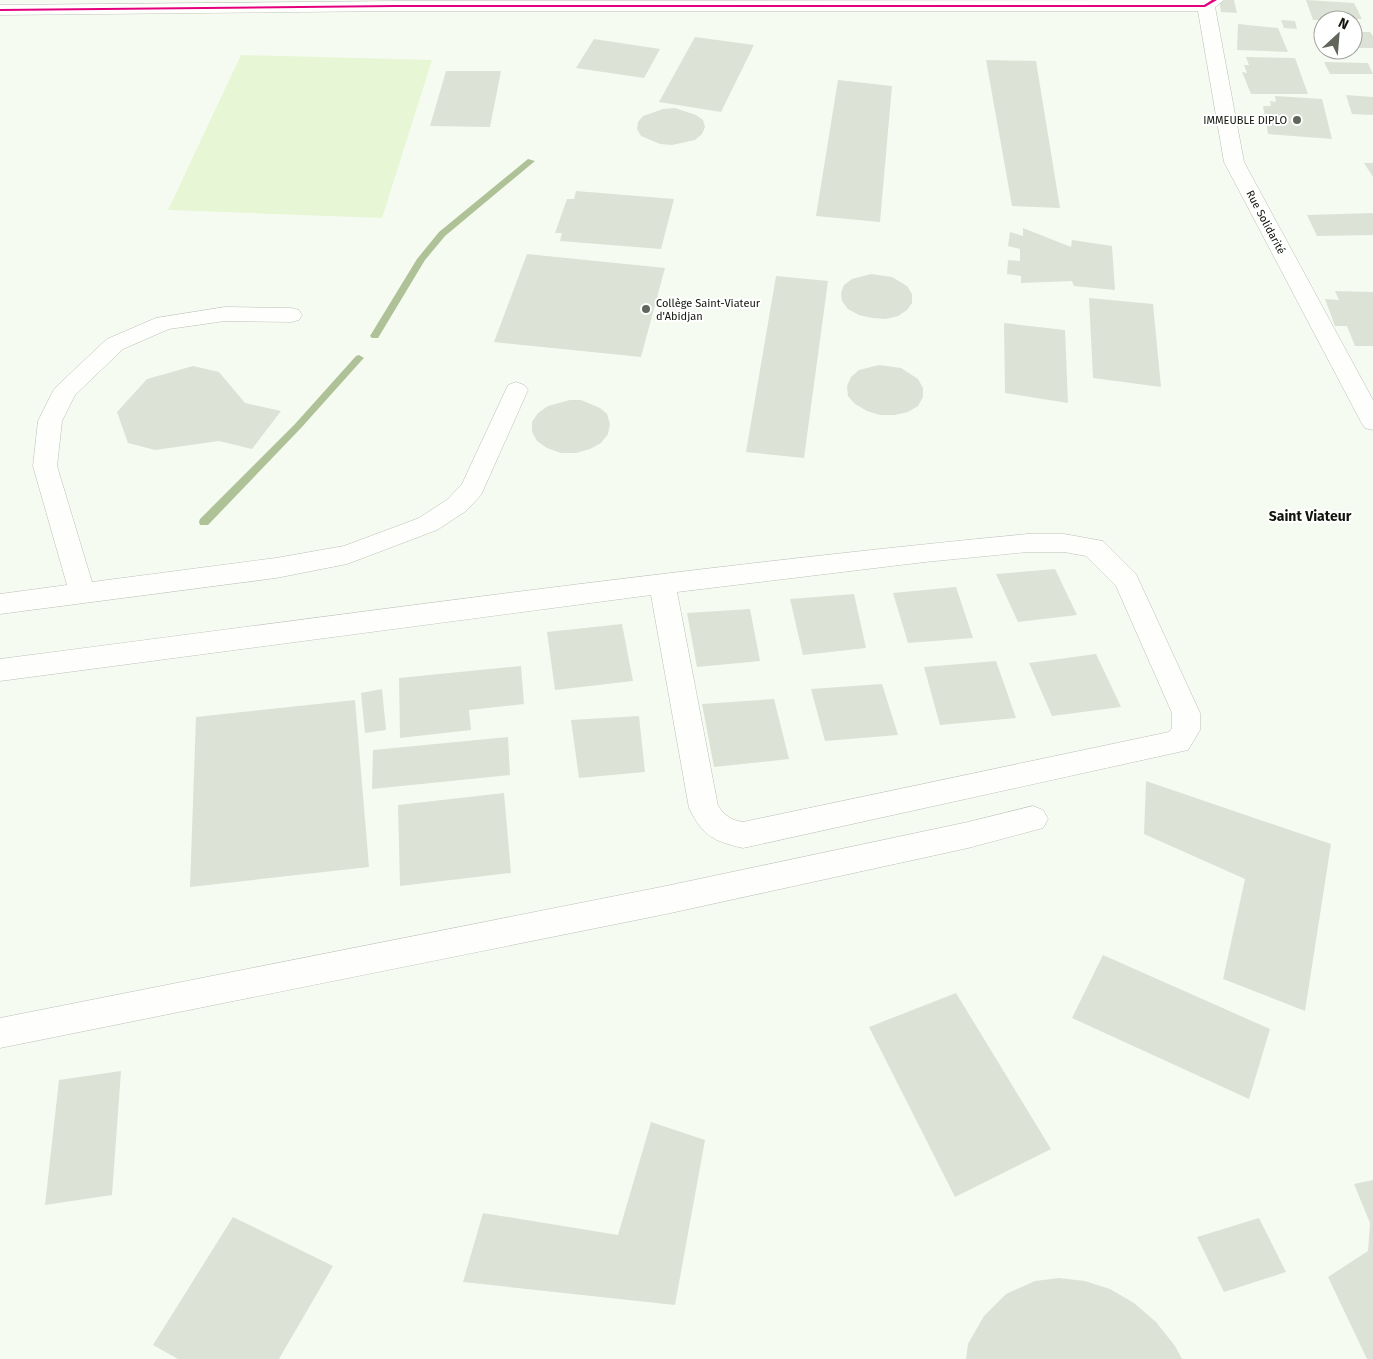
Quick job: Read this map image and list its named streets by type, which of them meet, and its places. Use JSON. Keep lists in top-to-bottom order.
{
  "streets": {
    "street": ["Rue Solidarité"]
  },
  "districts": ["Saint Viateur"],
  "places": ["IMMEUBLE DIPLO", "Collège Saint-Viateur d'Abidjan"],
  "north": "top right"
}
